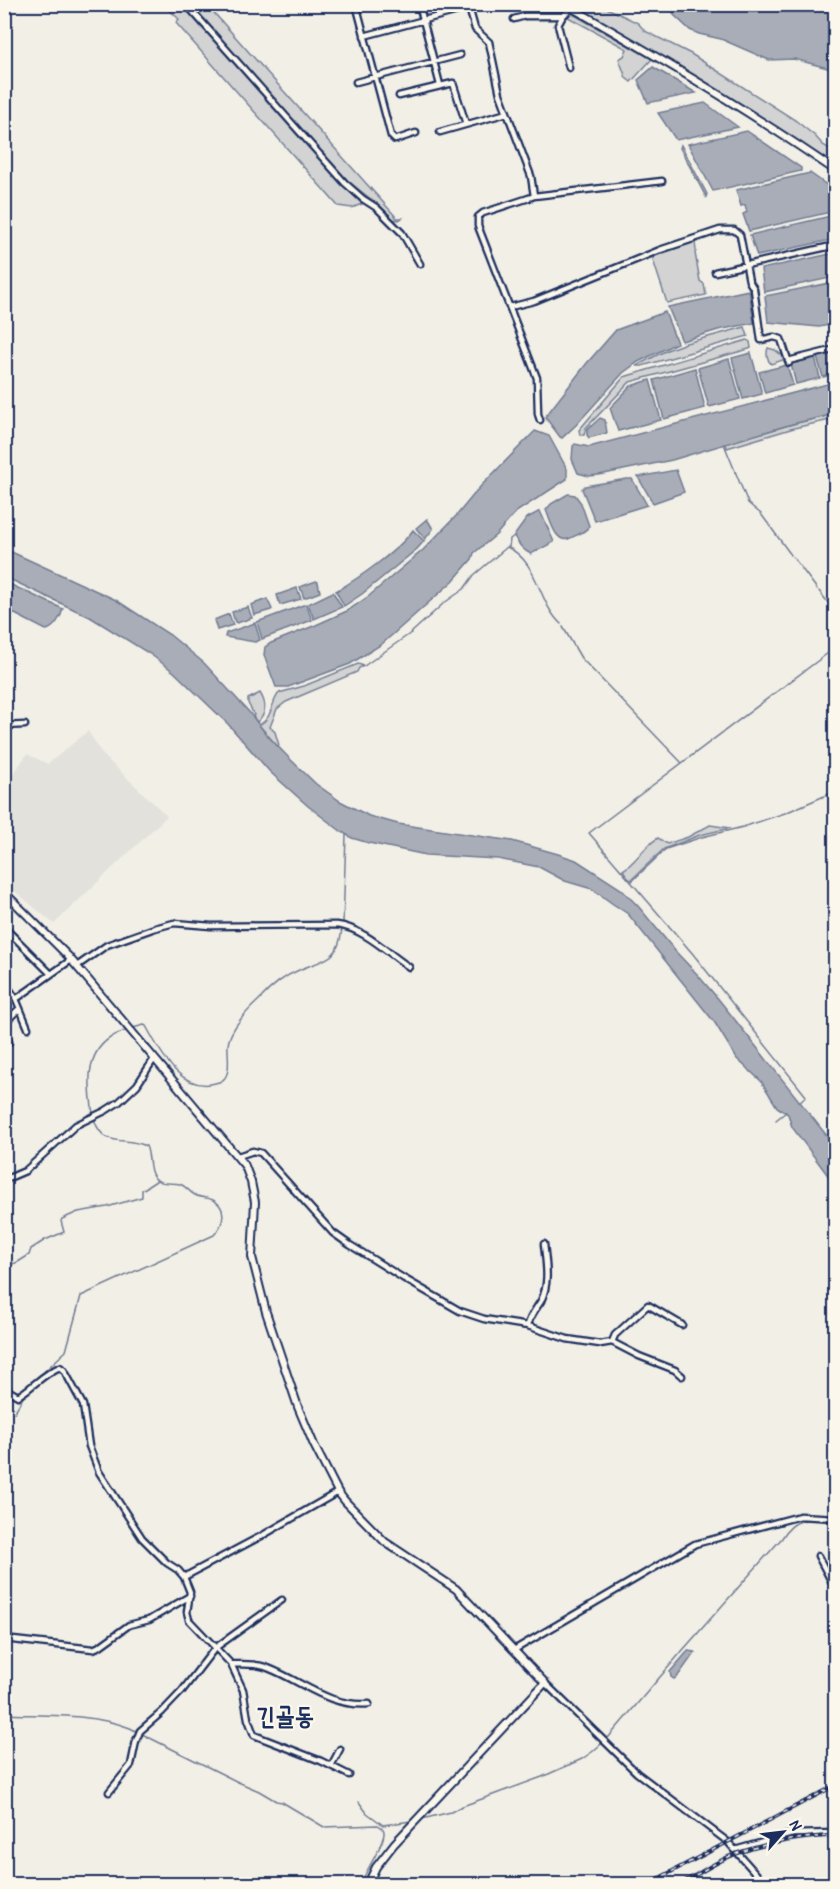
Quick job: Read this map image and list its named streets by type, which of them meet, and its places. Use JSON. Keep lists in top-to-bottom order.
{
  "districts": ["긴골동"],
  "north": "top right"
}
